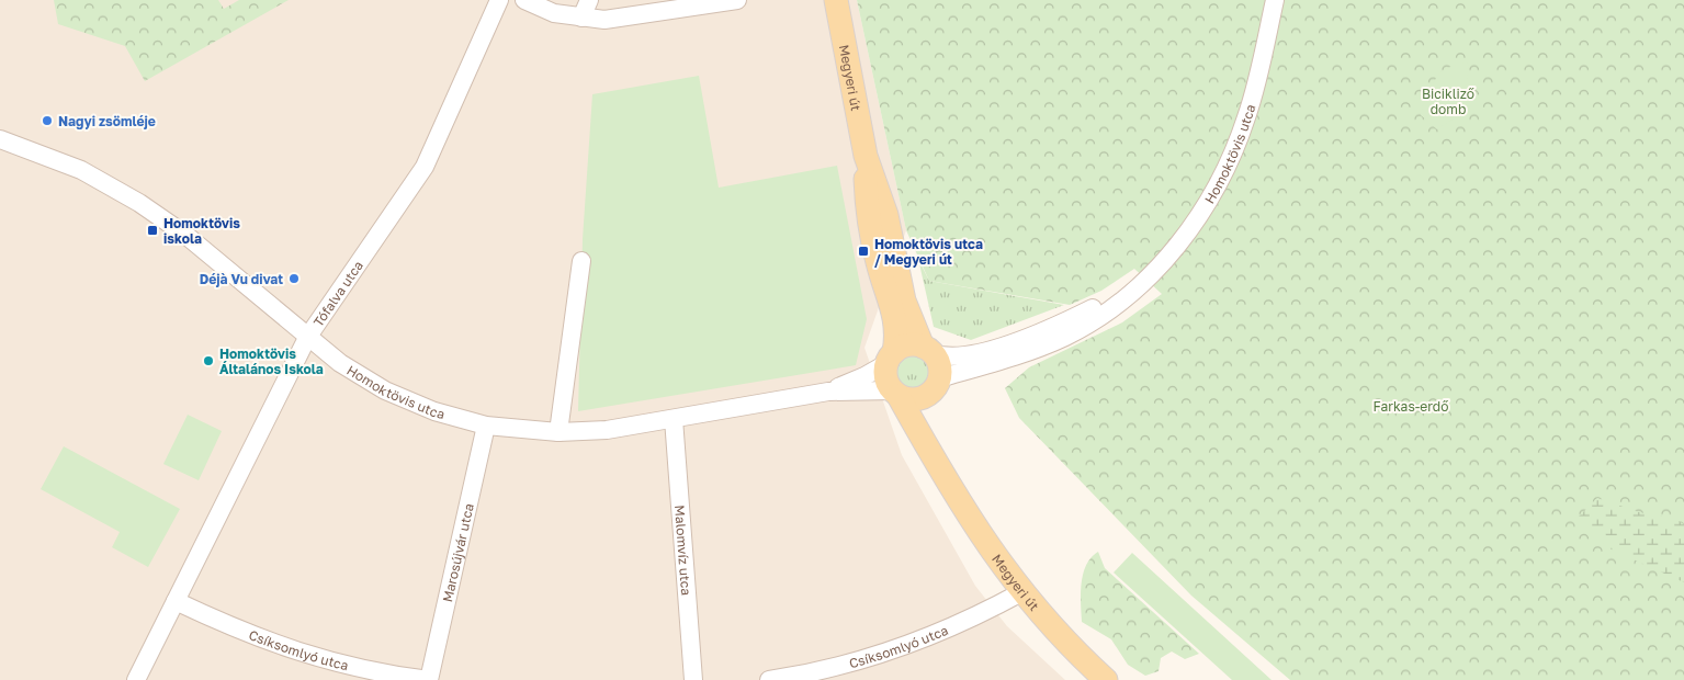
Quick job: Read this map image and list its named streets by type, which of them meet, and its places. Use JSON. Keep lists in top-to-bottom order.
{
  "streets": {
    "main road": ["Megyeri út"],
    "street": [
      "Homoktövis utca",
      "Tófalva utca",
      "Malomvíz utca",
      "Marosújvár utca",
      "Csíksomlyó utca"
    ]
  },
  "crossings": [
    ["Megyeri út", "Homoktövis utca"],
    ["Megyeri út", "Csíksomlyó utca"],
    ["Homoktövis utca", "Tófalva utca"],
    ["Homoktövis utca", "Malomvíz utca"],
    ["Homoktövis utca", "Marosújvár utca"],
    ["Tófalva utca", "Csíksomlyó utca"],
    ["Marosújvár utca", "Csíksomlyó utca"]
  ],
  "parks": ["Bicikliző domb", "Farkas-erdő"],
  "places": {
    "other": ["Nagyi zsömléje", "Déjà Vu divat", "Homoktövis Általános Iskola"],
    "transit": ["Homoktövis iskola", "Homoktövis utca / Megyeri út"]
  }
}
